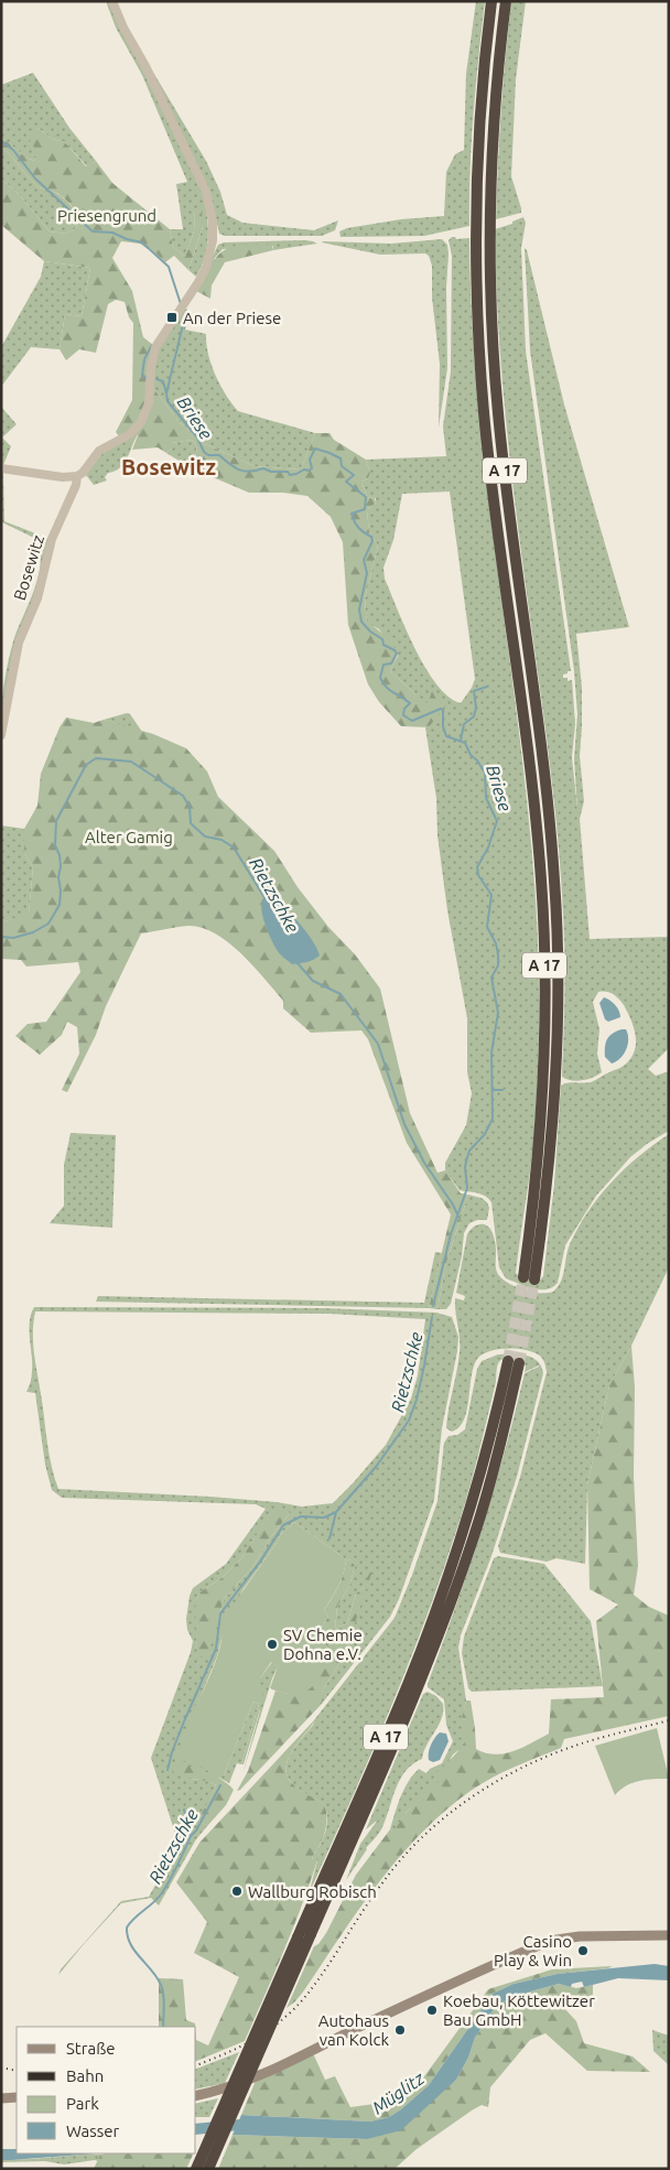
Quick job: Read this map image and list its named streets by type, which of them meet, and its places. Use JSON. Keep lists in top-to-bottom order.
{
  "streets": {
    "highway": ["A 17"],
    "street": ["Bosewitz"]
  },
  "districts": ["Bosewitz"],
  "water": ["Briese", "Rietzschke", "Müglitz"],
  "parks": ["Priesengrund", "Alter Gamig"],
  "places": {
    "transit": ["An der Priese"],
    "other": [
      "SV Chemie Dohna e.V.",
      "Wallburg Robisch",
      "Casino Play & Win",
      "Koebau, Köttewitzer Bau GmbH",
      "Autohaus van Kolck"
    ]
  },
  "legend": [
    "Straße",
    "Bahn",
    "Park",
    "Wasser"
  ]
}
